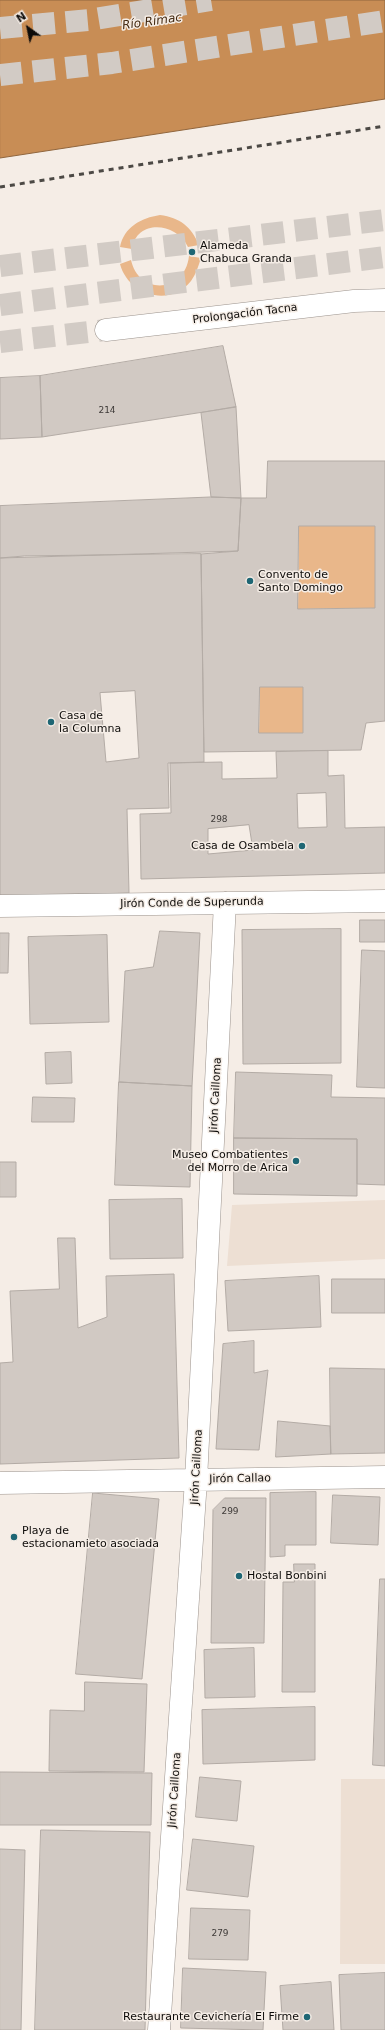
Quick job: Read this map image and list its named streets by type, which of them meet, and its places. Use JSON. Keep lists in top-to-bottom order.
{
  "streets": {
    "street": [
      "Prolongación Tacna",
      "Jirón Conde de Superunda",
      "Jirón Cailloma",
      "Jirón Callao"
    ]
  },
  "crossings": [
    ["Jirón Conde de Superunda", "Jirón Cailloma"],
    ["Jirón Cailloma", "Jirón Callao"]
  ],
  "water": ["Río Rímac"],
  "places": [
    "Alameda Chabuca Granda",
    "Convento de Santo Domingo",
    "Casa de la Columna",
    "Casa de Osambela",
    "Museo Combatientes del Morro de Arica",
    "Playa de estacionamieto asociada",
    "Hostal Bonbini",
    "Restaurante Cevichería El Firme"
  ],
  "house_numbers": [
    "214",
    "298",
    "299",
    "279"
  ],
  "north": "top left"
}
